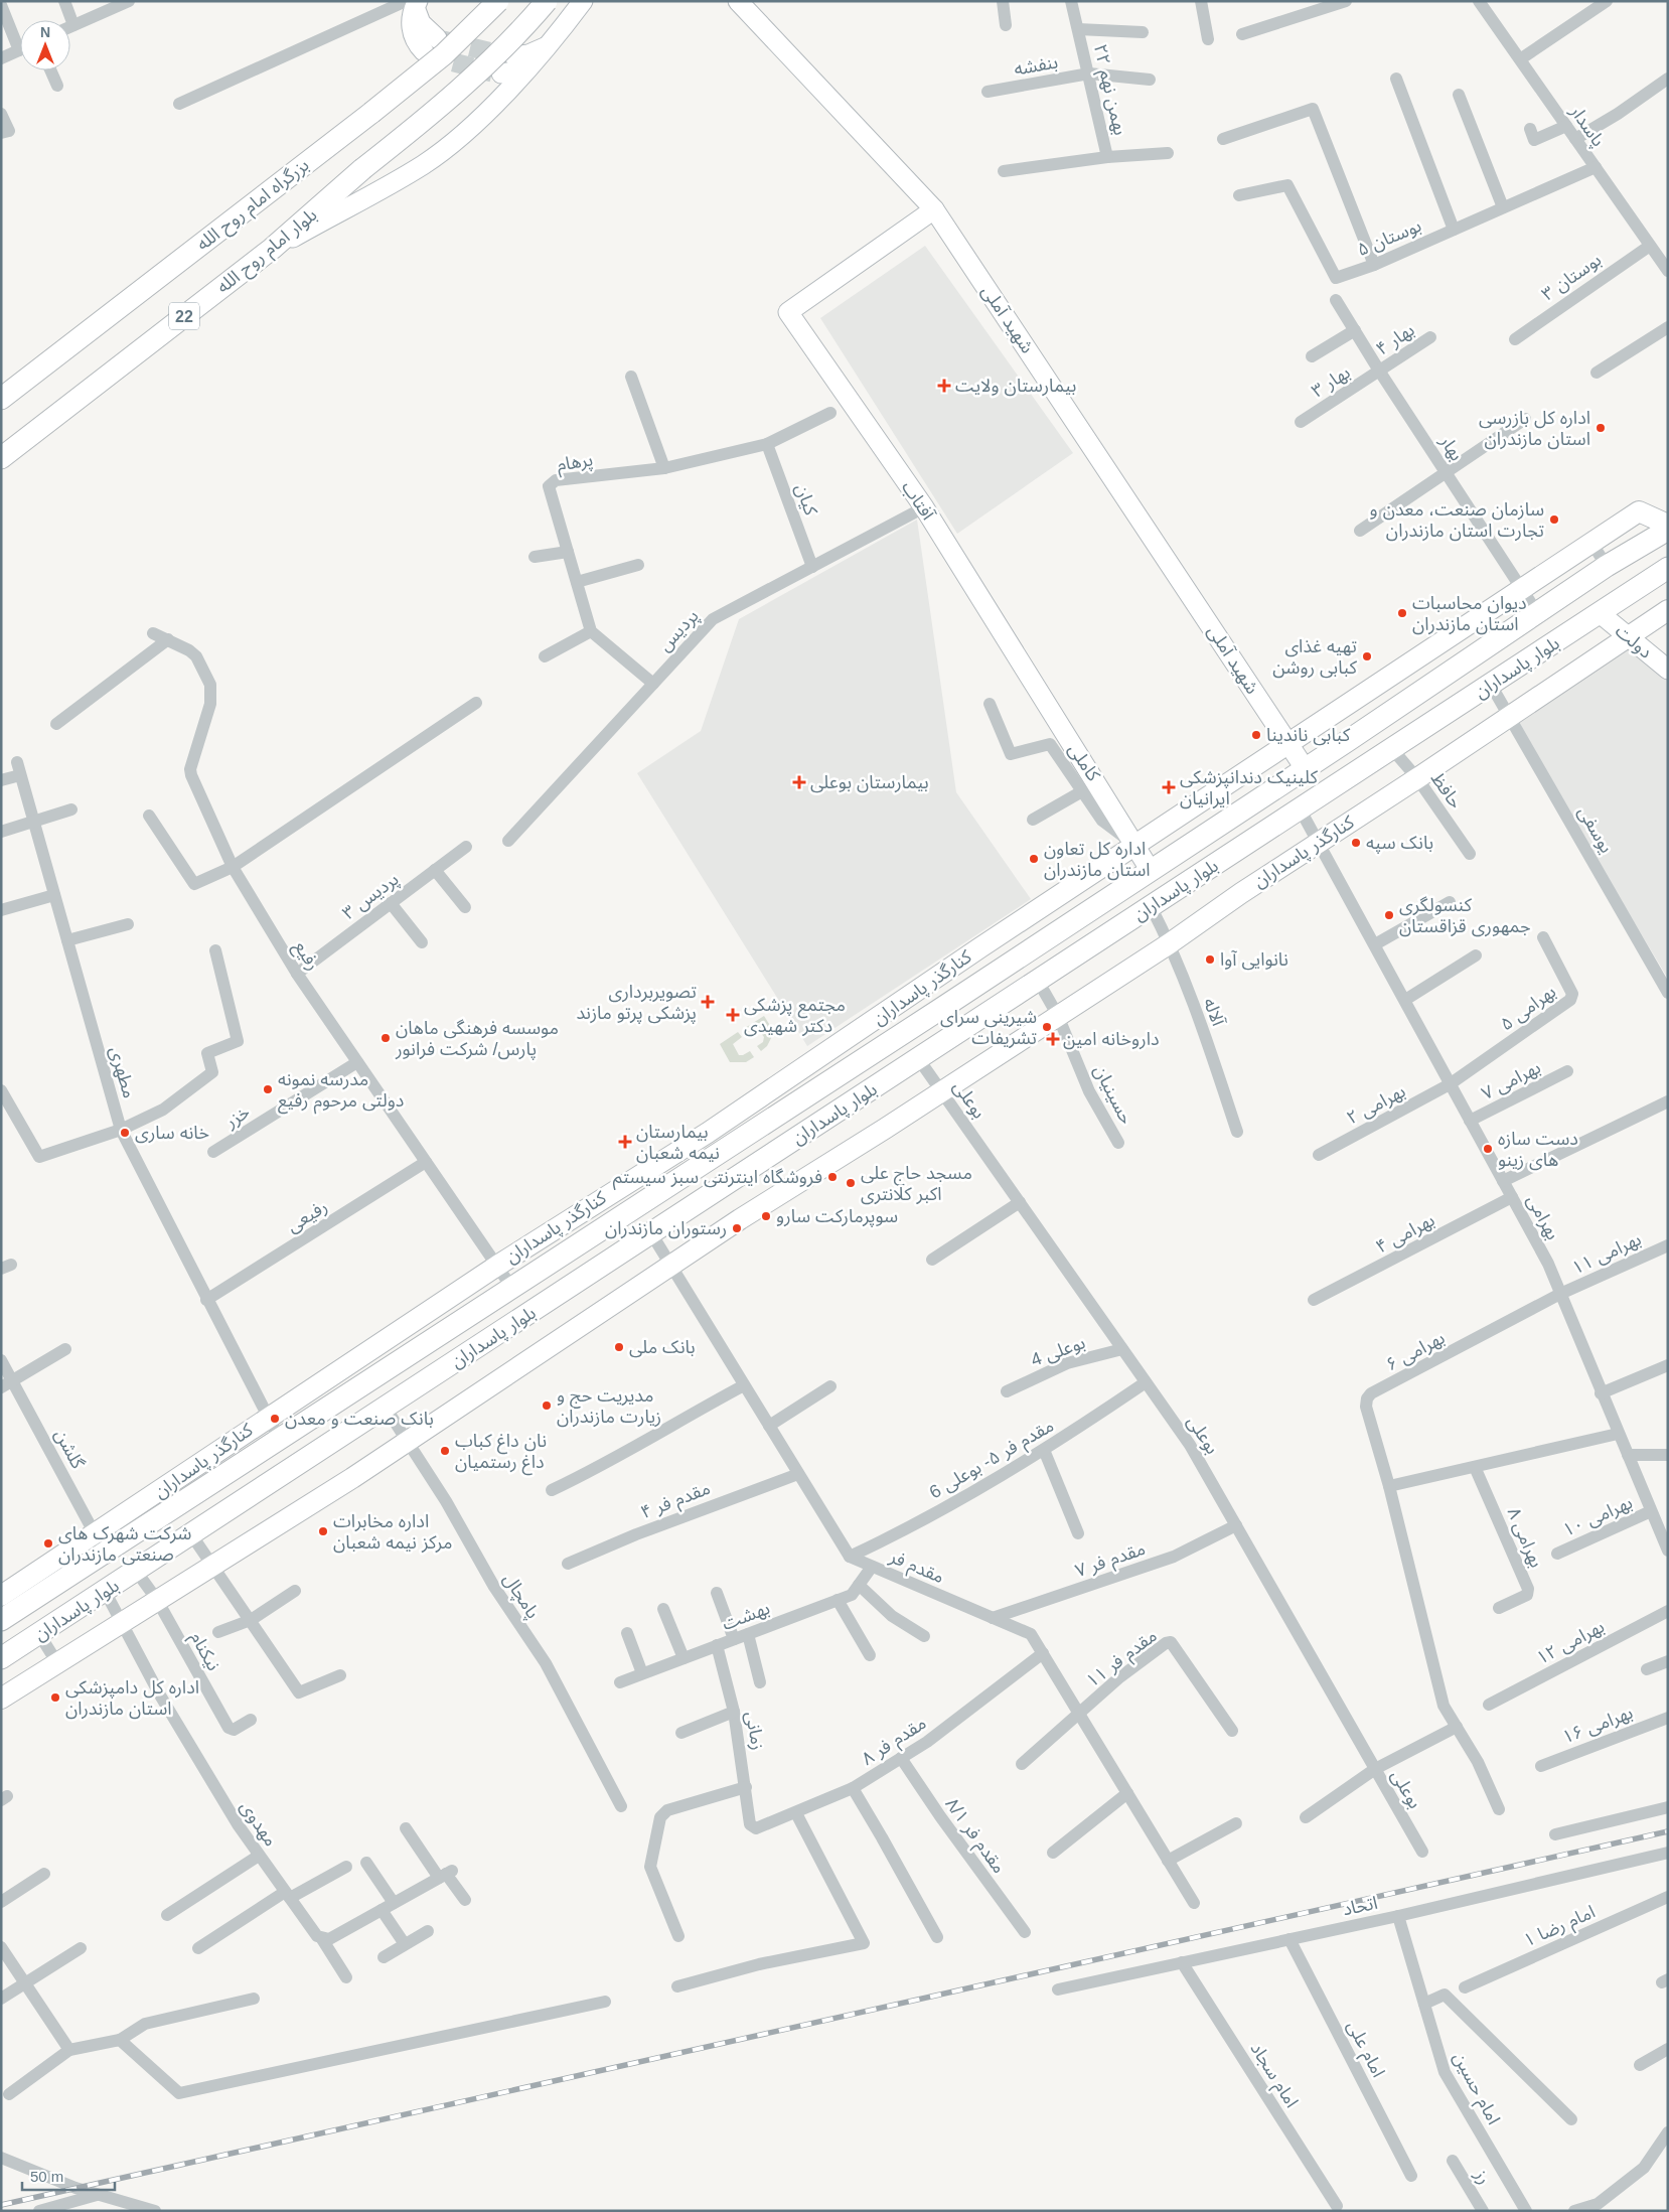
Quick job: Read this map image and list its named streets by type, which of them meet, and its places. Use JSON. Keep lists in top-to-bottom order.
{
  "streets": {
    "highway": [
      "بزرگراه امام روح الله",
      "بلوار امام روح الله",
      "22",
      "بلوار پاسداران"
    ],
    "main road": [
      "شهید آملی",
      "آفتاب",
      "دولت",
      "کنارگذر پاسداران"
    ],
    "street": [
      "بنفشه",
      "۲۲ بهمن نهم",
      "پاسدار",
      "بوستان ۵",
      "بوستان ۳",
      "بهار ۴",
      "بهار ۳",
      "بهار",
      "پرهام",
      "کیان",
      "پردیس",
      "کاملی",
      "حافظ",
      "یوسفی",
      "پردیس ۳",
      "رفیع",
      "بهرامی ۵",
      "آلاله",
      "مطهری",
      "بهرامی ۷",
      "حسینیان",
      "بوعلی",
      "بهرامی ۲",
      "خزر",
      "رفیعی",
      "بهرامی",
      "بهرامی ۴",
      "بهرامی ۱۱",
      "بوعلی 4",
      "بهرامی ۶",
      "گلشن",
      "مقدم فر ۵- بوعلی 6",
      "مقدم فر ۴",
      "بهرامی ۱۰",
      "بهرامی ۸",
      "مقدم فر ۷",
      "مقدم فر",
      "پامچال",
      "بهشت",
      "بهرامی ۱۲",
      "نیکنام",
      "مقدم فر ۱۱",
      "بهرامی ۱۶",
      "زمانی",
      "مقدم فر ۸",
      "مهدوی",
      "مقدم فر ۸/۱",
      "اتحاد",
      "امام رضا ۱",
      "امام علی",
      "امام سجاد",
      "امام حسین",
      "رز"
    ]
  },
  "crossings": [
    ["بنفشه", "۲۲ بهمن نهم"],
    ["پاسدار", "بوستان ۵"],
    ["پاسدار", "بوستان ۳"],
    ["شهید آملی", "آفتاب"],
    ["شهید آملی", "بلوار پاسداران"],
    ["شهید آملی", "کنارگذر پاسداران"],
    ["بهار ۴", "بهار ۳"],
    ["بهار ۴", "بهار"],
    ["بهار ۳", "بهار"],
    ["بهار", "بلوار پاسداران"],
    ["بهار", "کنارگذر پاسداران"],
    ["پرهام", "کیان"],
    ["کیان", "پردیس"],
    ["آفتاب", "پردیس"],
    ["آفتاب", "بلوار پاسداران"],
    ["آفتاب", "کاملی"],
    ["آفتاب", "کنارگذر پاسداران"],
    ["دولت", "بلوار پاسداران"],
    ["دولت", "کنارگذر پاسداران"],
    ["بلوار پاسداران", "حافظ"],
    ["بلوار پاسداران", "یوسفی"],
    ["بلوار پاسداران", "رفیع"],
    ["بلوار پاسداران", "آلاله"],
    ["بلوار پاسداران", "مطهری"],
    ["بلوار پاسداران", "حسینیان"],
    ["بلوار پاسداران", "بوعلی"],
    ["بلوار پاسداران", "بهرامی"],
    ["بلوار پاسداران", "گلشن"],
    ["بلوار پاسداران", "پامچال"],
    ["بلوار پاسداران", "نیکنام"],
    ["بلوار پاسداران", "مهدوی"],
    ["کاملی", "کنارگذر پاسداران"],
    ["حافظ", "کنارگذر پاسداران"],
    ["یوسفی", "کنارگذر پاسداران"],
    ["کنارگذر پاسداران", "رفیع"],
    ["کنارگذر پاسداران", "آلاله"],
    ["کنارگذر پاسداران", "مطهری"],
    ["کنارگذر پاسداران", "حسینیان"],
    ["کنارگذر پاسداران", "بوعلی"],
    ["کنارگذر پاسداران", "بهرامی"],
    ["کنارگذر پاسداران", "گلشن"],
    ["کنارگذر پاسداران", "پامچال"],
    ["کنارگذر پاسداران", "نیکنام"],
    ["کنارگذر پاسداران", "مهدوی"],
    ["پردیس ۳", "رفیع"],
    ["رفیع", "خزر"],
    ["رفیع", "رفیعی"],
    ["بهرامی ۵", "بهرامی ۲"],
    ["بهرامی ۵", "بهرامی"],
    ["مطهری", "رفیعی"],
    ["بهرامی ۷", "بهرامی"],
    ["بوعلی", "بوعلی 4"],
    ["بوعلی", "مقدم فر ۵- بوعلی 6"],
    ["بوعلی", "مقدم فر ۷"],
    ["بهرامی ۲", "بهرامی"],
    ["بهرامی", "بهرامی ۴"],
    ["بهرامی", "بهرامی ۱۱"],
    ["بهرامی", "بهرامی ۶"],
    ["بهرامی", "بهرامی ۱۰"],
    ["بهرامی ۱۱", "بهرامی ۶"],
    ["مقدم فر ۵- بوعلی 6", "مقدم فر"],
    ["مقدم فر ۷", "مقدم فر"],
    ["مقدم فر", "بهشت"],
    ["مقدم فر", "مقدم فر ۱۱"],
    ["مقدم فر", "مقدم فر ۸"],
    ["بهشت", "زمانی"],
    ["زمانی", "مقدم فر ۸"],
    ["مقدم فر ۸", "مقدم فر ۸/۱"],
    ["اتحاد", "امام علی"],
    ["اتحاد", "امام سجاد"],
    ["اتحاد", "امام حسین"]
  ],
  "places": {
    "health": [
      "بیمارستان ولایت",
      "بیمارستان بوعلی",
      "کلینیک دندانپزشکی ایرانیان",
      "تصویربرداری پزشکی پرتو مازند",
      "مجتمع پزشکی دکتر شهیدی",
      "داروخانه امین",
      "بیمارستان نیمه شعبان"
    ],
    "other": [
      "اداره کل بازرسی استان مازندران",
      "سازمان صنعت، معدن و تجارت استان مازندران",
      "دیوان محاسبات استان مازندران",
      "تهیه غذای کبابی روشن",
      "کبابی ناندینا",
      "بانک سپه",
      "اداره کل تعاون استان مازندران",
      "کنسولگری جمهوری قزاقستان",
      "نانوایی آوا",
      "شیرینی سرای تشریفات",
      "موسسه فرهنگی ماهان پارس/ شرکت فرانور",
      "مدرسه نمونه دولتی مرحوم رفیع",
      "خانه ساری",
      "دست سازه های زینو",
      "فروشگاه اینترنتی سبز سیستم",
      "مسجد حاج علی اکبر کلانتری",
      "سوپرمارکت سارو",
      "رستوران مازندران",
      "بانک ملی",
      "مدیریت حج و زیارت مازندران",
      "بانک صنعت و معدن",
      "نان داغ کباب داغ رستمیان",
      "اداره مخابرات مرکز نیمه شعبان",
      "شرکت شهرک های صنعتی مازندران",
      "اداره کل دامپزشکی استان مازندران"
    ]
  },
  "scale_bar": "50 m",
  "north": "top"
}
